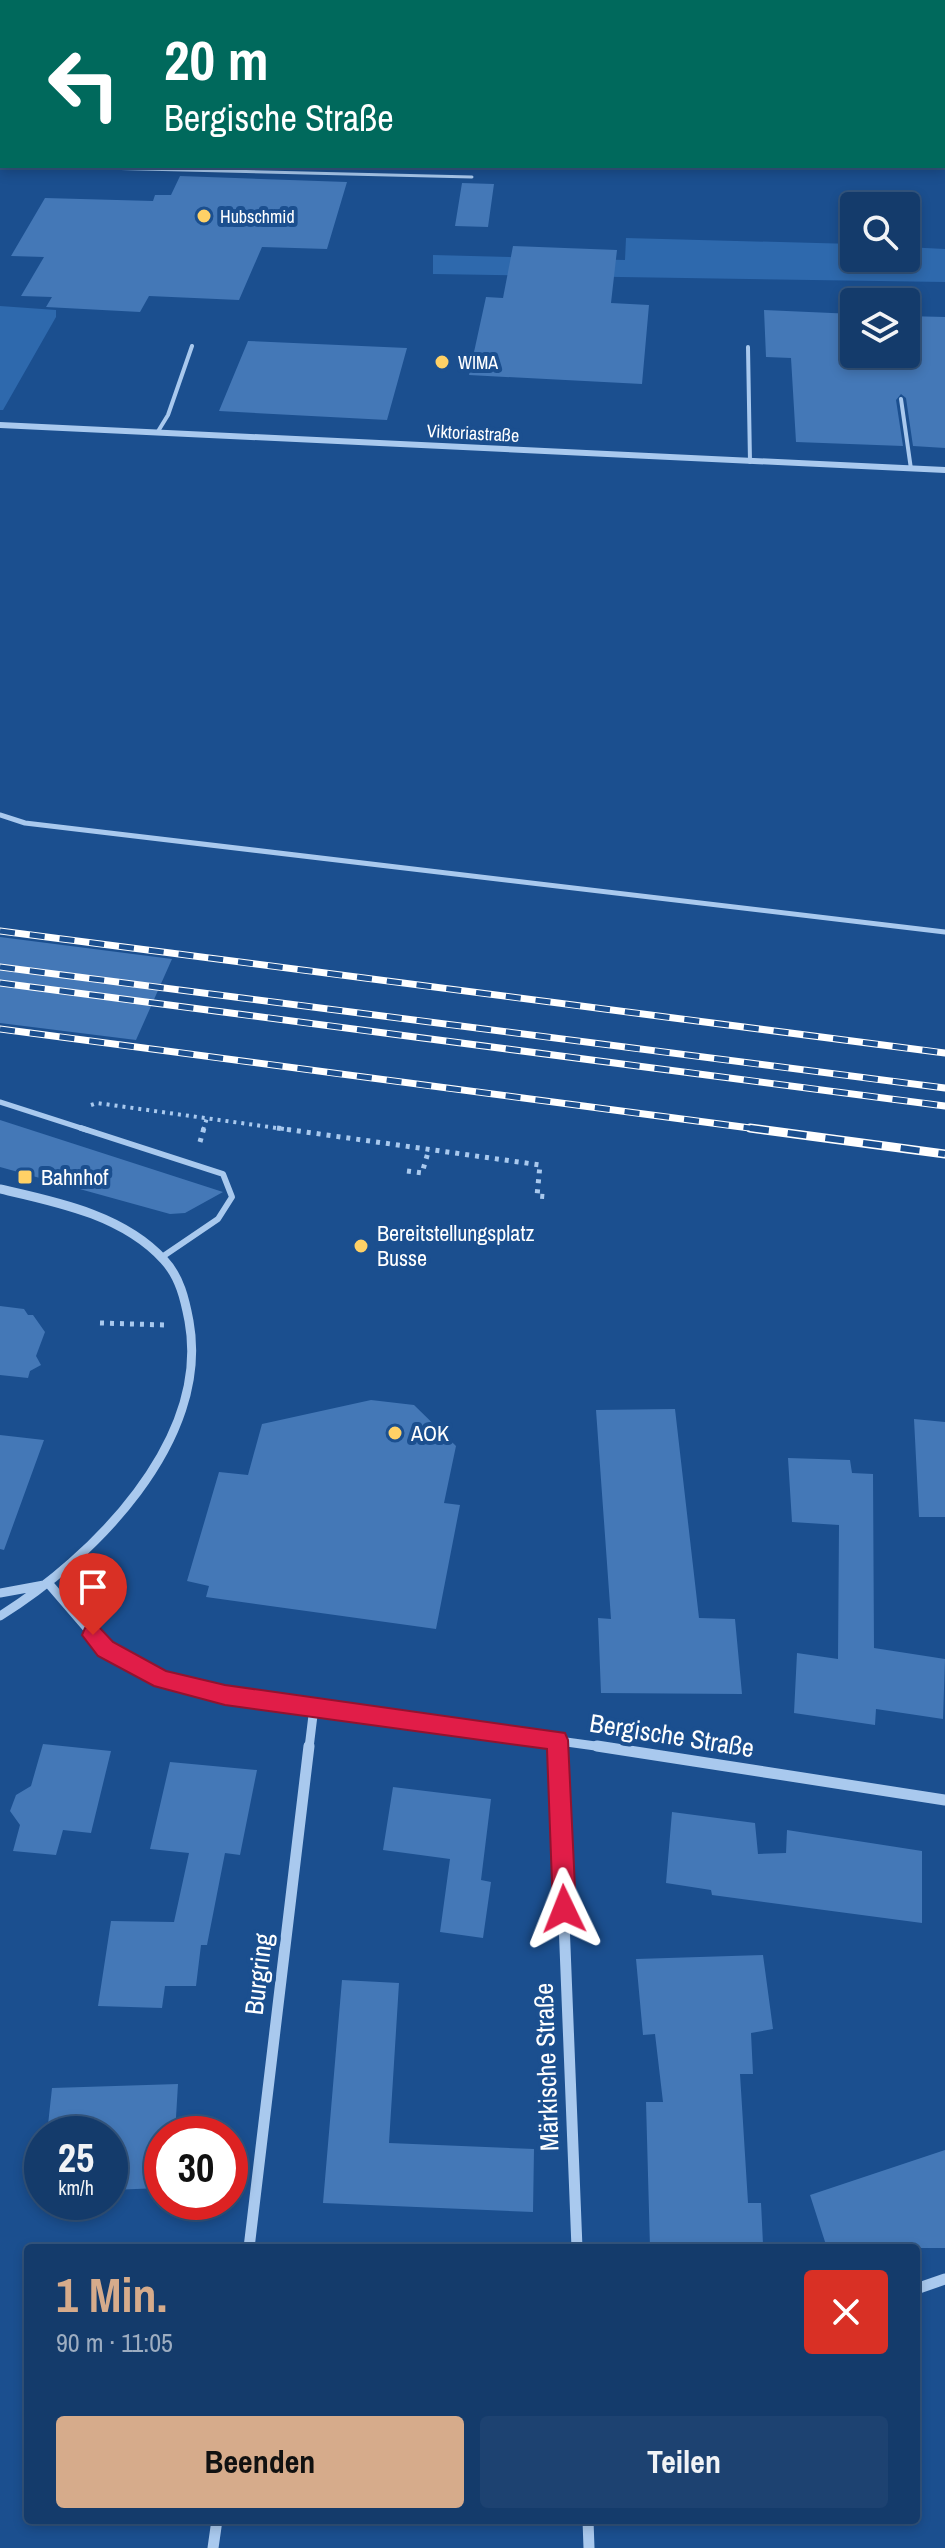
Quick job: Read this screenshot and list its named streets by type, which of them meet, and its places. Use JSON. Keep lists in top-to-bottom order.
{
  "streets": {
    "street": [
      "Viktoriastraße",
      "Bergische Straße",
      "Burgring",
      "Märkische Straße"
    ]
  },
  "crossings": [
    ["Bergische Straße", "Burgring"],
    ["Bergische Straße", "Märkische Straße"]
  ],
  "places": {
    "other": [
      "Hubschmid",
      "WIMA",
      "Bereitstellungsplatz Busse",
      "AOK"
    ],
    "transit": ["Bahnhof"]
  },
  "page": {
    "turn": ["20 m", "Bergische Straße"],
    "speed": "25 km/h",
    "limit": "30",
    "heading": ["1 Min.", "90 m · 11:05"],
    "buttons": ["Beenden", "Teilen"]
  }
}
